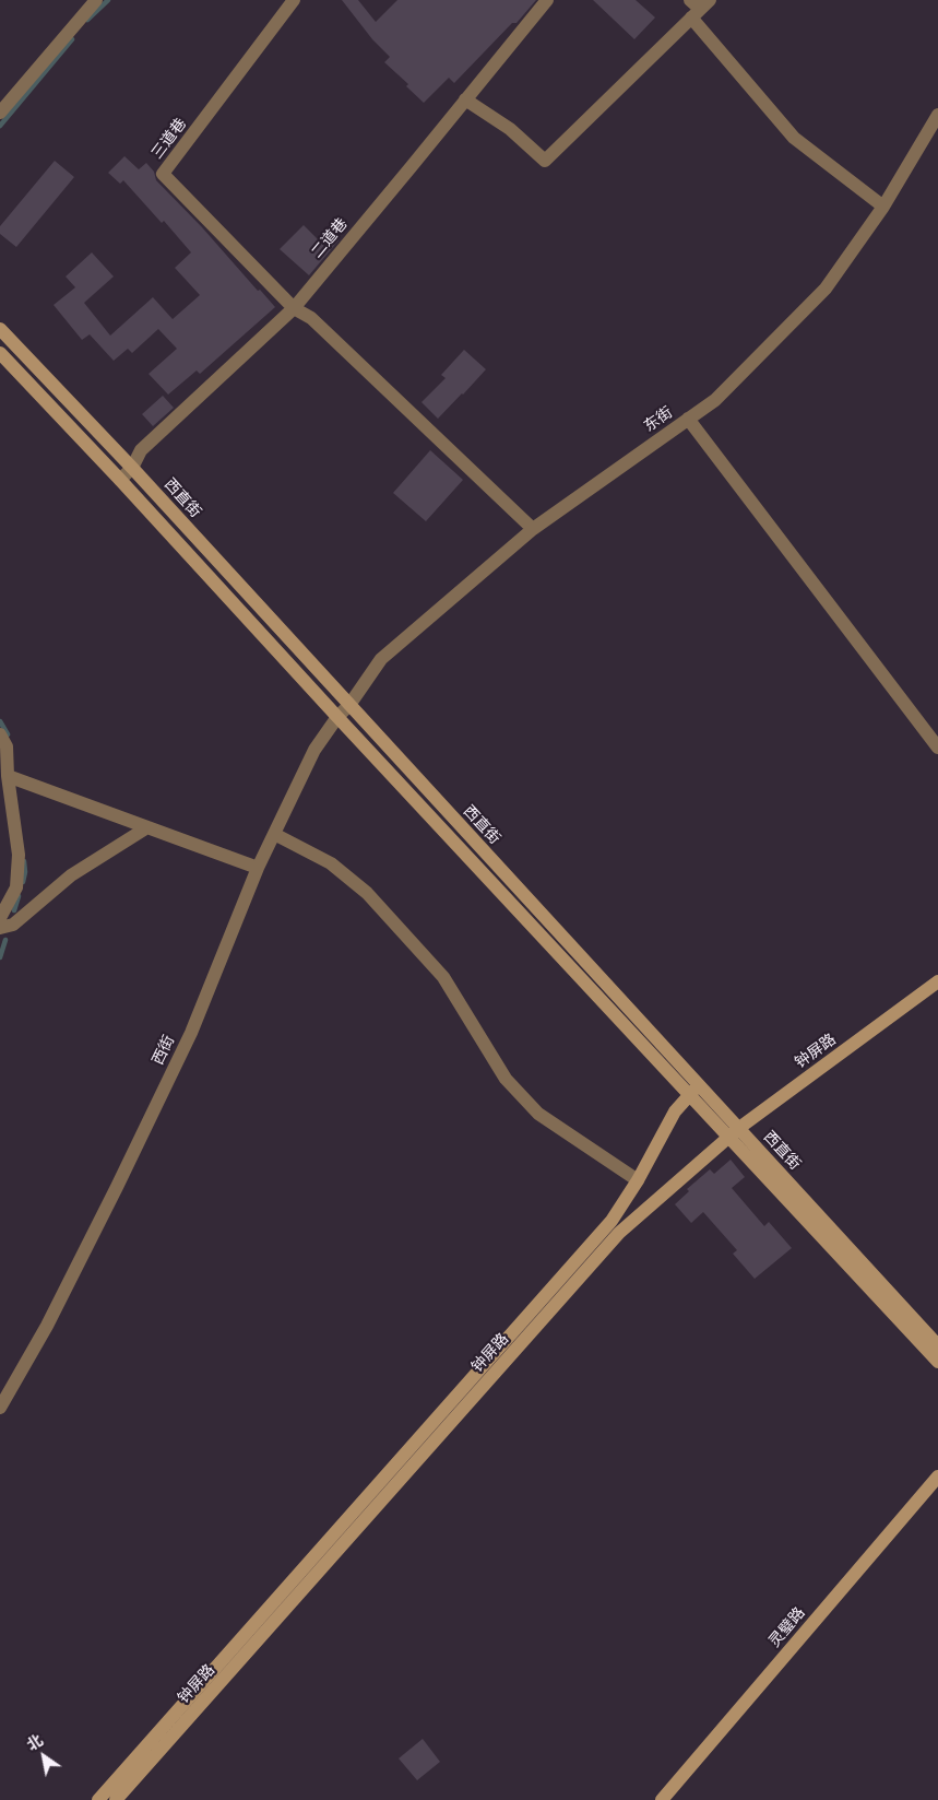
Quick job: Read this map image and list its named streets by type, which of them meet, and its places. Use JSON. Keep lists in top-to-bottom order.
{
  "streets": {
    "street": [
      "三道巷",
      "二道巷",
      "东街",
      "西直街",
      "西街",
      "钟屏路",
      "灵璧路"
    ]
  },
  "crossings": [
    ["三道巷", "二道巷"],
    ["二道巷", "西直街"],
    ["东街", "西直街"],
    ["东街", "西街"],
    ["西直街", "西街"],
    ["西直街", "钟屏路"]
  ],
  "north": "top left"
}
